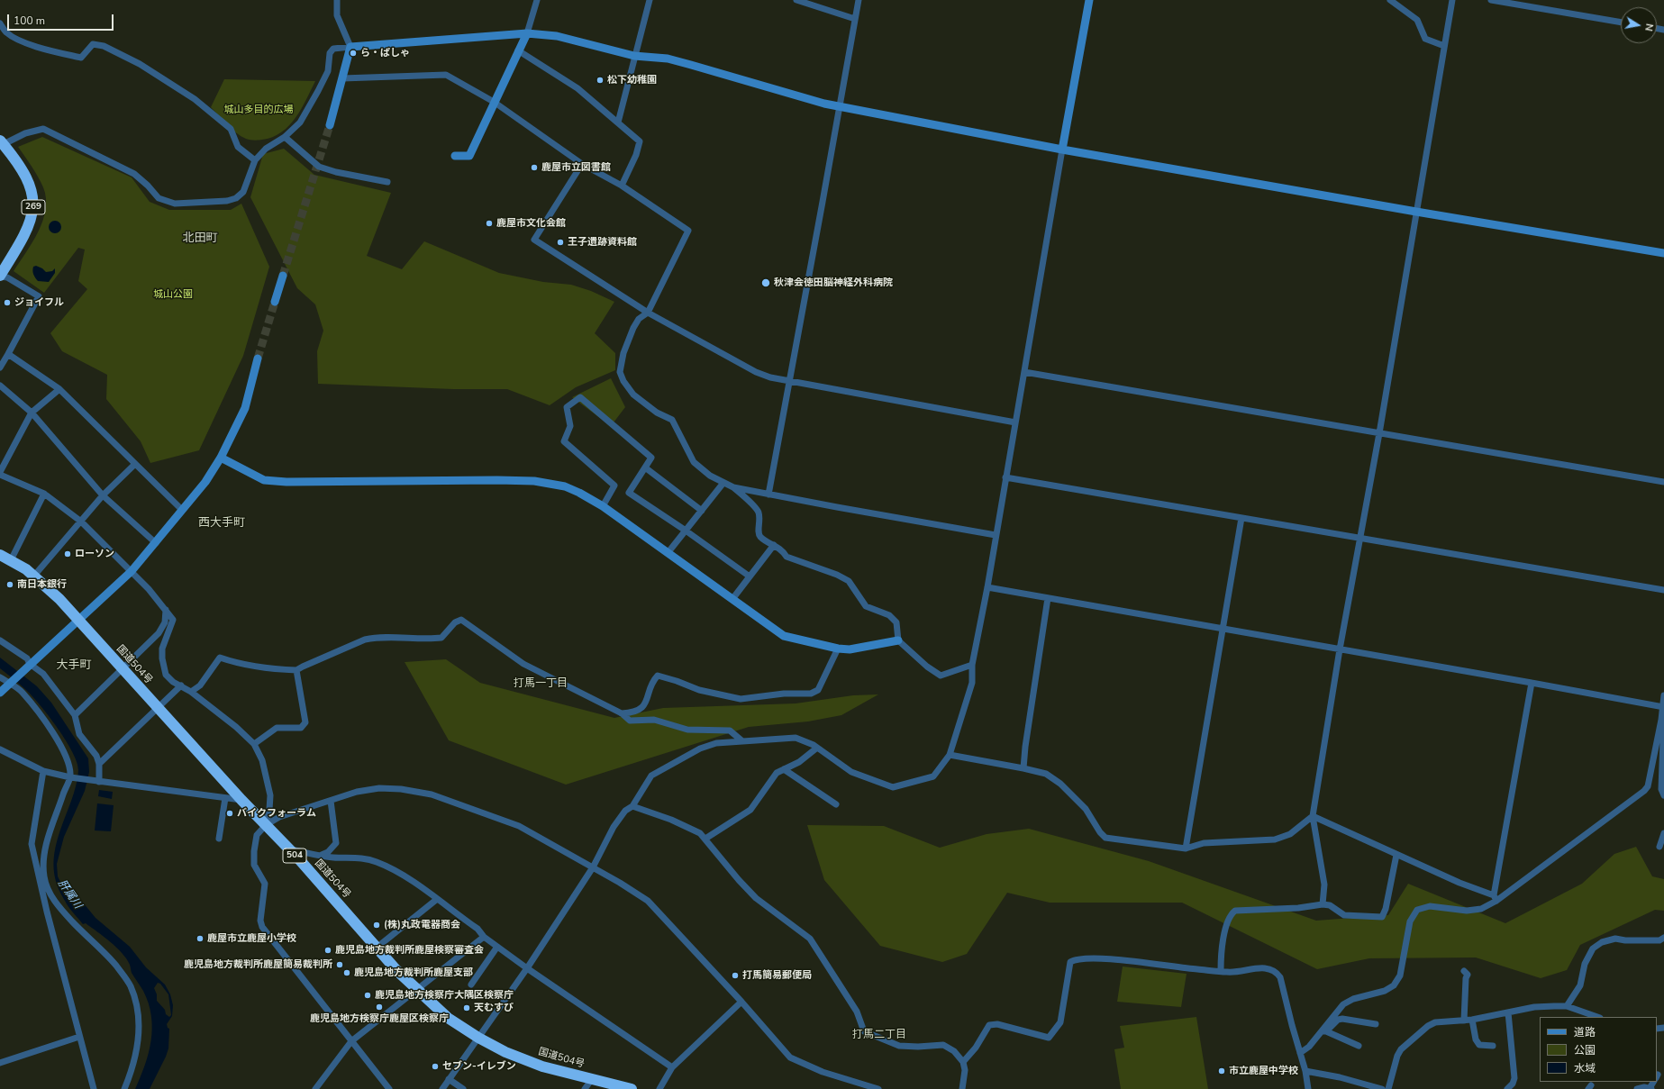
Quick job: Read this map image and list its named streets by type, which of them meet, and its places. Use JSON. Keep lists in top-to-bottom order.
{
  "streets": {
    "highway": ["269", "国道504号", "504"]
  },
  "districts": [
    "北田町",
    "西大手町",
    "大手町",
    "打馬一丁目",
    "打馬二丁目"
  ],
  "water": ["肝属川"],
  "parks": ["城山多目的広場", "城山公園"],
  "places": [
    "ら・ぱしゃ",
    "松下幼稚園",
    "鹿屋市立図書館",
    "鹿屋市文化会館",
    "王子遺跡資料館",
    "秋津会徳田脳神経外科病院",
    "ジョイフル",
    "ローソン",
    "南日本銀行",
    "バイクフォーラム",
    "(株)丸政電器商会",
    "鹿屋市立鹿屋小学校",
    "鹿児島地方裁判所鹿屋検察審査会",
    "鹿児島地方裁判所鹿屋簡易裁判所",
    "鹿児島地方裁判所鹿屋支部",
    "打馬簡易郵便局",
    "鹿児島地方検察庁大隅区検察庁",
    "鹿児島地方検察庁鹿屋区検察庁",
    "天むすび",
    "セブン-イレブン",
    "市立鹿屋中学校"
  ],
  "legend": ["道路", "公園", "水域"],
  "scale_bar": "100 m",
  "north": "right"
}
